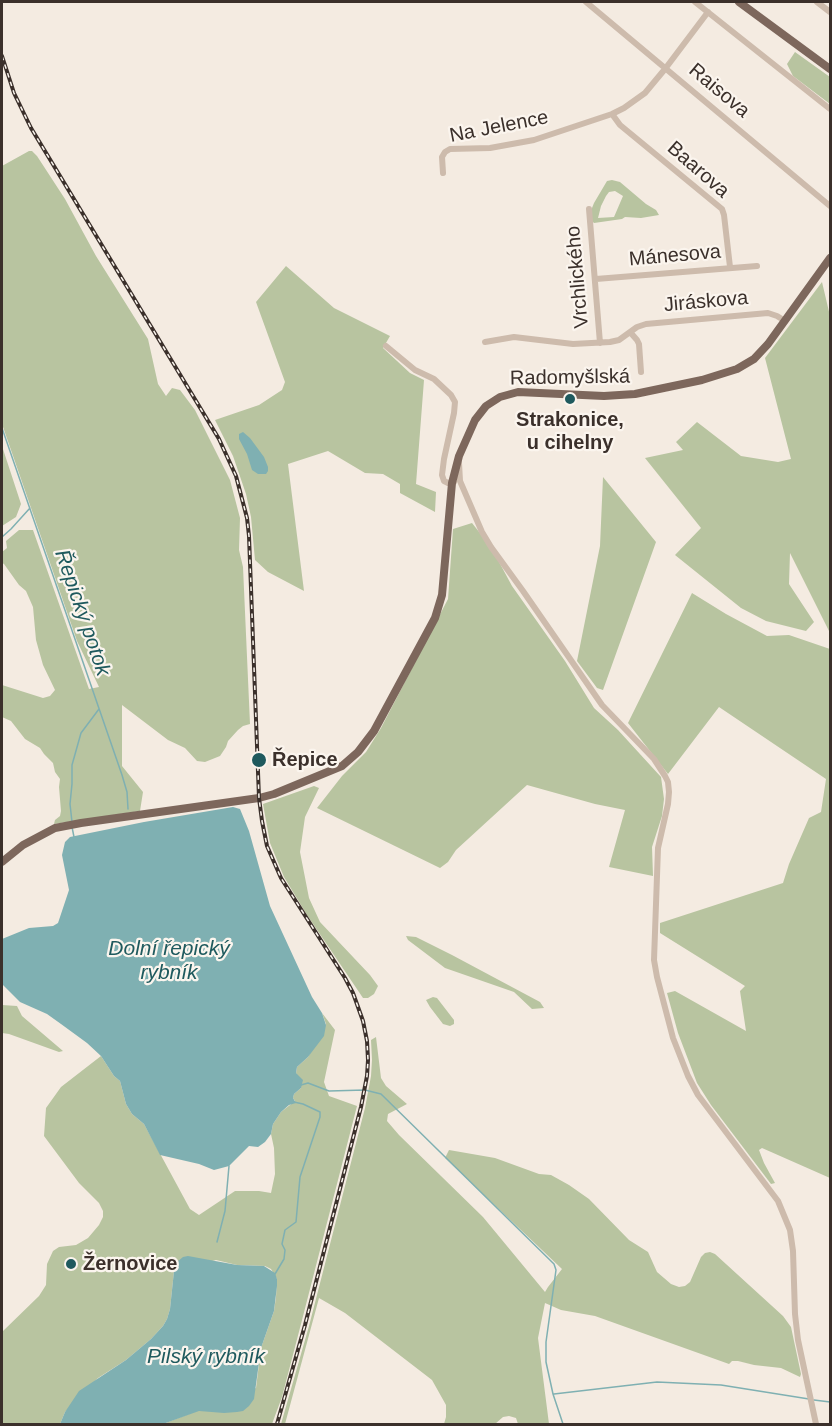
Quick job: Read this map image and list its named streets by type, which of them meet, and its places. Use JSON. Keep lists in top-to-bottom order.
{
  "streets": {
    "main road": ["Radomyšlská"],
    "street": [
      "Raisova",
      "Na Jelence",
      "Baarova",
      "Mánesova",
      "Vrchlického",
      "Jiráskova"
    ]
  },
  "crossings": [
    ["Raisova", "Na Jelence"],
    ["Na Jelence", "Baarova"],
    ["Baarova", "Mánesova"],
    ["Mánesova", "Vrchlického"],
    ["Vrchlického", "Jiráskova"],
    ["Jiráskova", "Radomyšlská"]
  ],
  "water": ["Řepický potok", "Dolní řepický rybník", "Pilský rybník"],
  "places": ["Strakonice, u cihelny", "Řepice", "Žernovice"]
}
